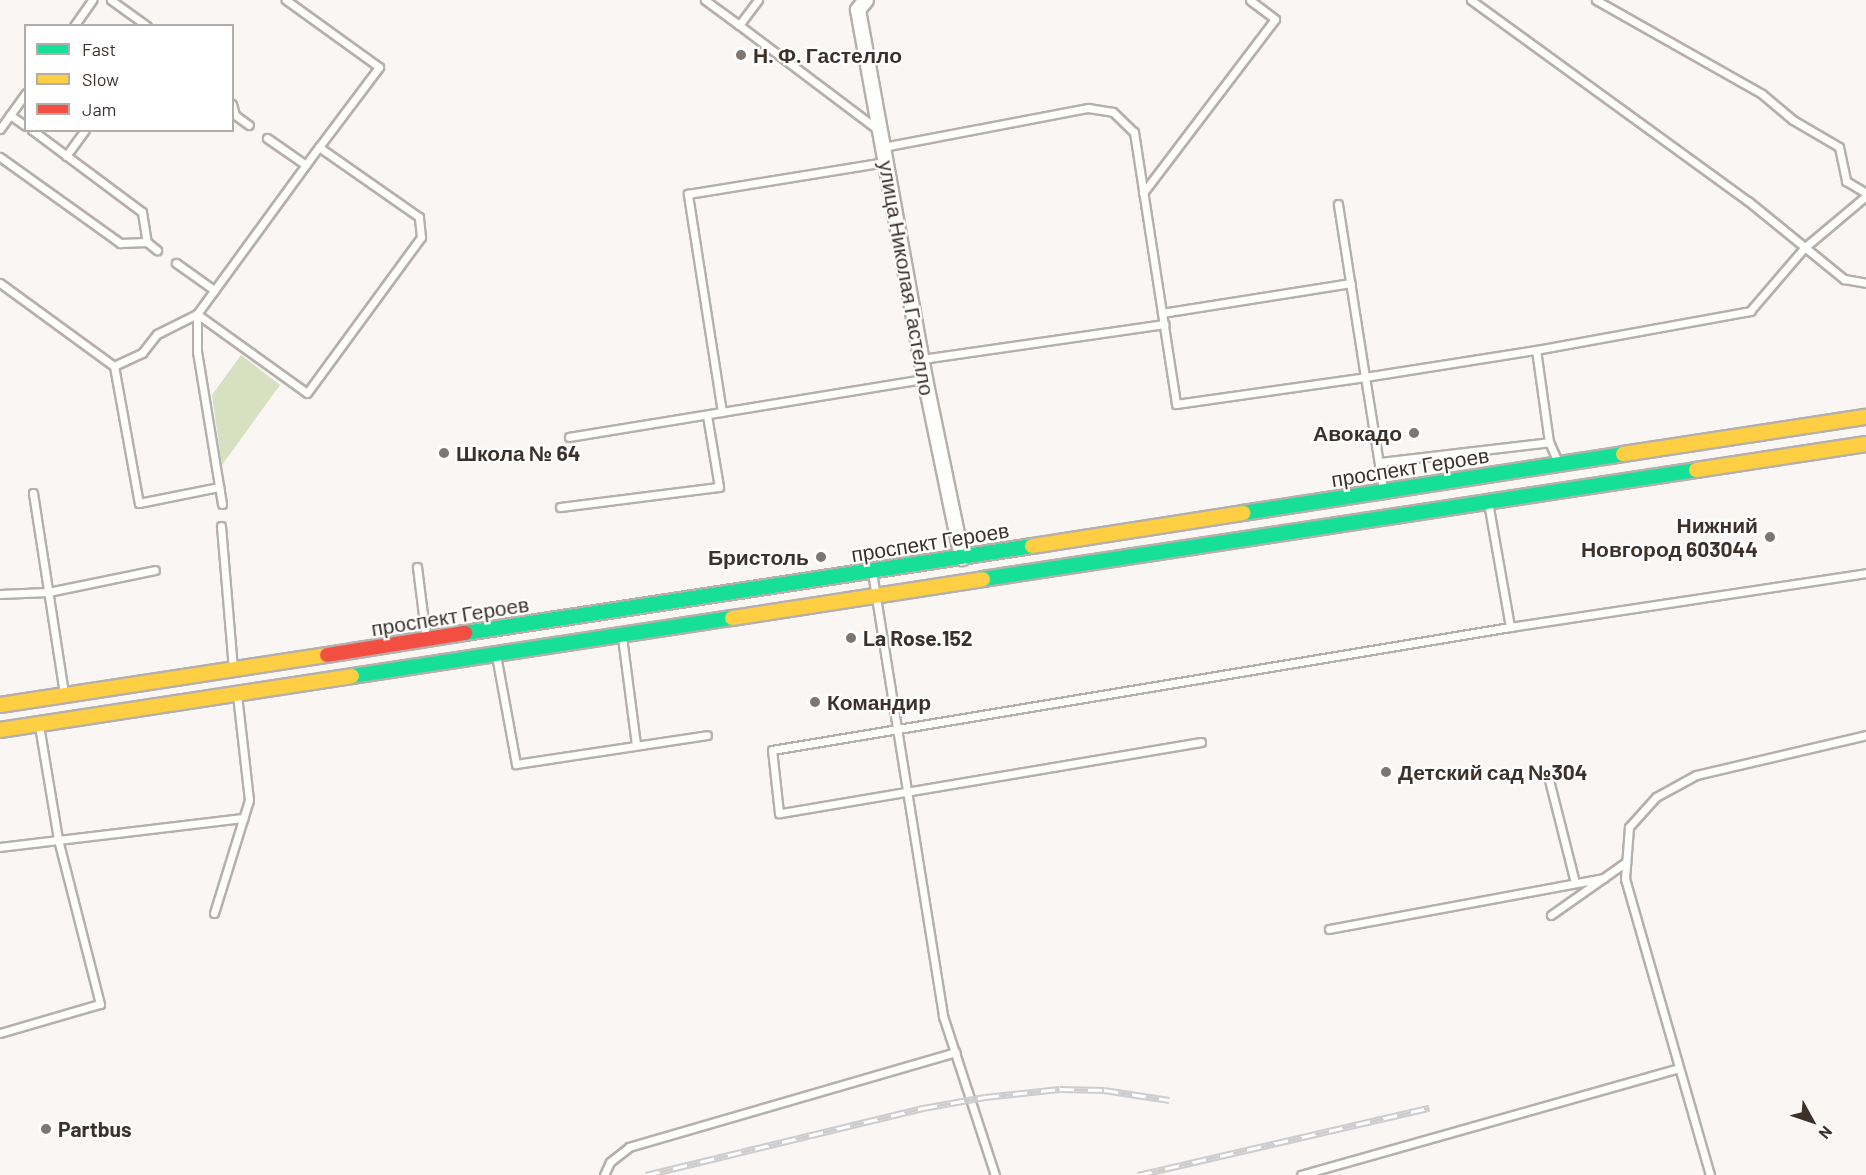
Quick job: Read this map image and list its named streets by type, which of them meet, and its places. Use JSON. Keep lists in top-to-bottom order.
{
  "streets": {
    "main road": ["проспект Героев"],
    "street": ["улица Николая Гастелло"]
  },
  "crossings": [
    ["улица Николая Гастелло", "проспект Героев"]
  ],
  "places": [
    "Н. Ф. Гастелло",
    "Авокадо",
    "Школа № 64",
    "Нижний Новгород 603044",
    "Бристоль",
    "La Rose.152",
    "Командир",
    "Детский сад №304",
    "Partbus"
  ],
  "legend": ["Fast", "Slow", "Jam"],
  "north": "bottom right"
}
